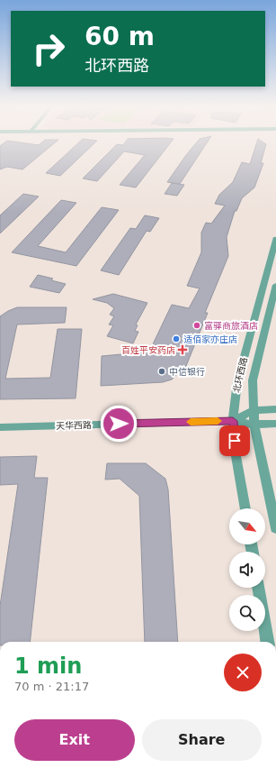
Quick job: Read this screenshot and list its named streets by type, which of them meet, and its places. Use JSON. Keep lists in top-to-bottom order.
{
  "streets": {
    "street": ["北环西路", "天华西路"]
  },
  "crossings": [
    ["北环西路", "天华西路"]
  ],
  "places": {
    "other": ["富驿商旅酒店", "适佰家亦庄店", "中信银行"],
    "health": ["百姓平安药店"]
  },
  "north": "bottom right",
  "page": {
    "turn": ["60 m", "北环西路"],
    "heading": ["1 min", "70 m · 21:17"],
    "buttons": ["Exit", "Share"]
  }
}
